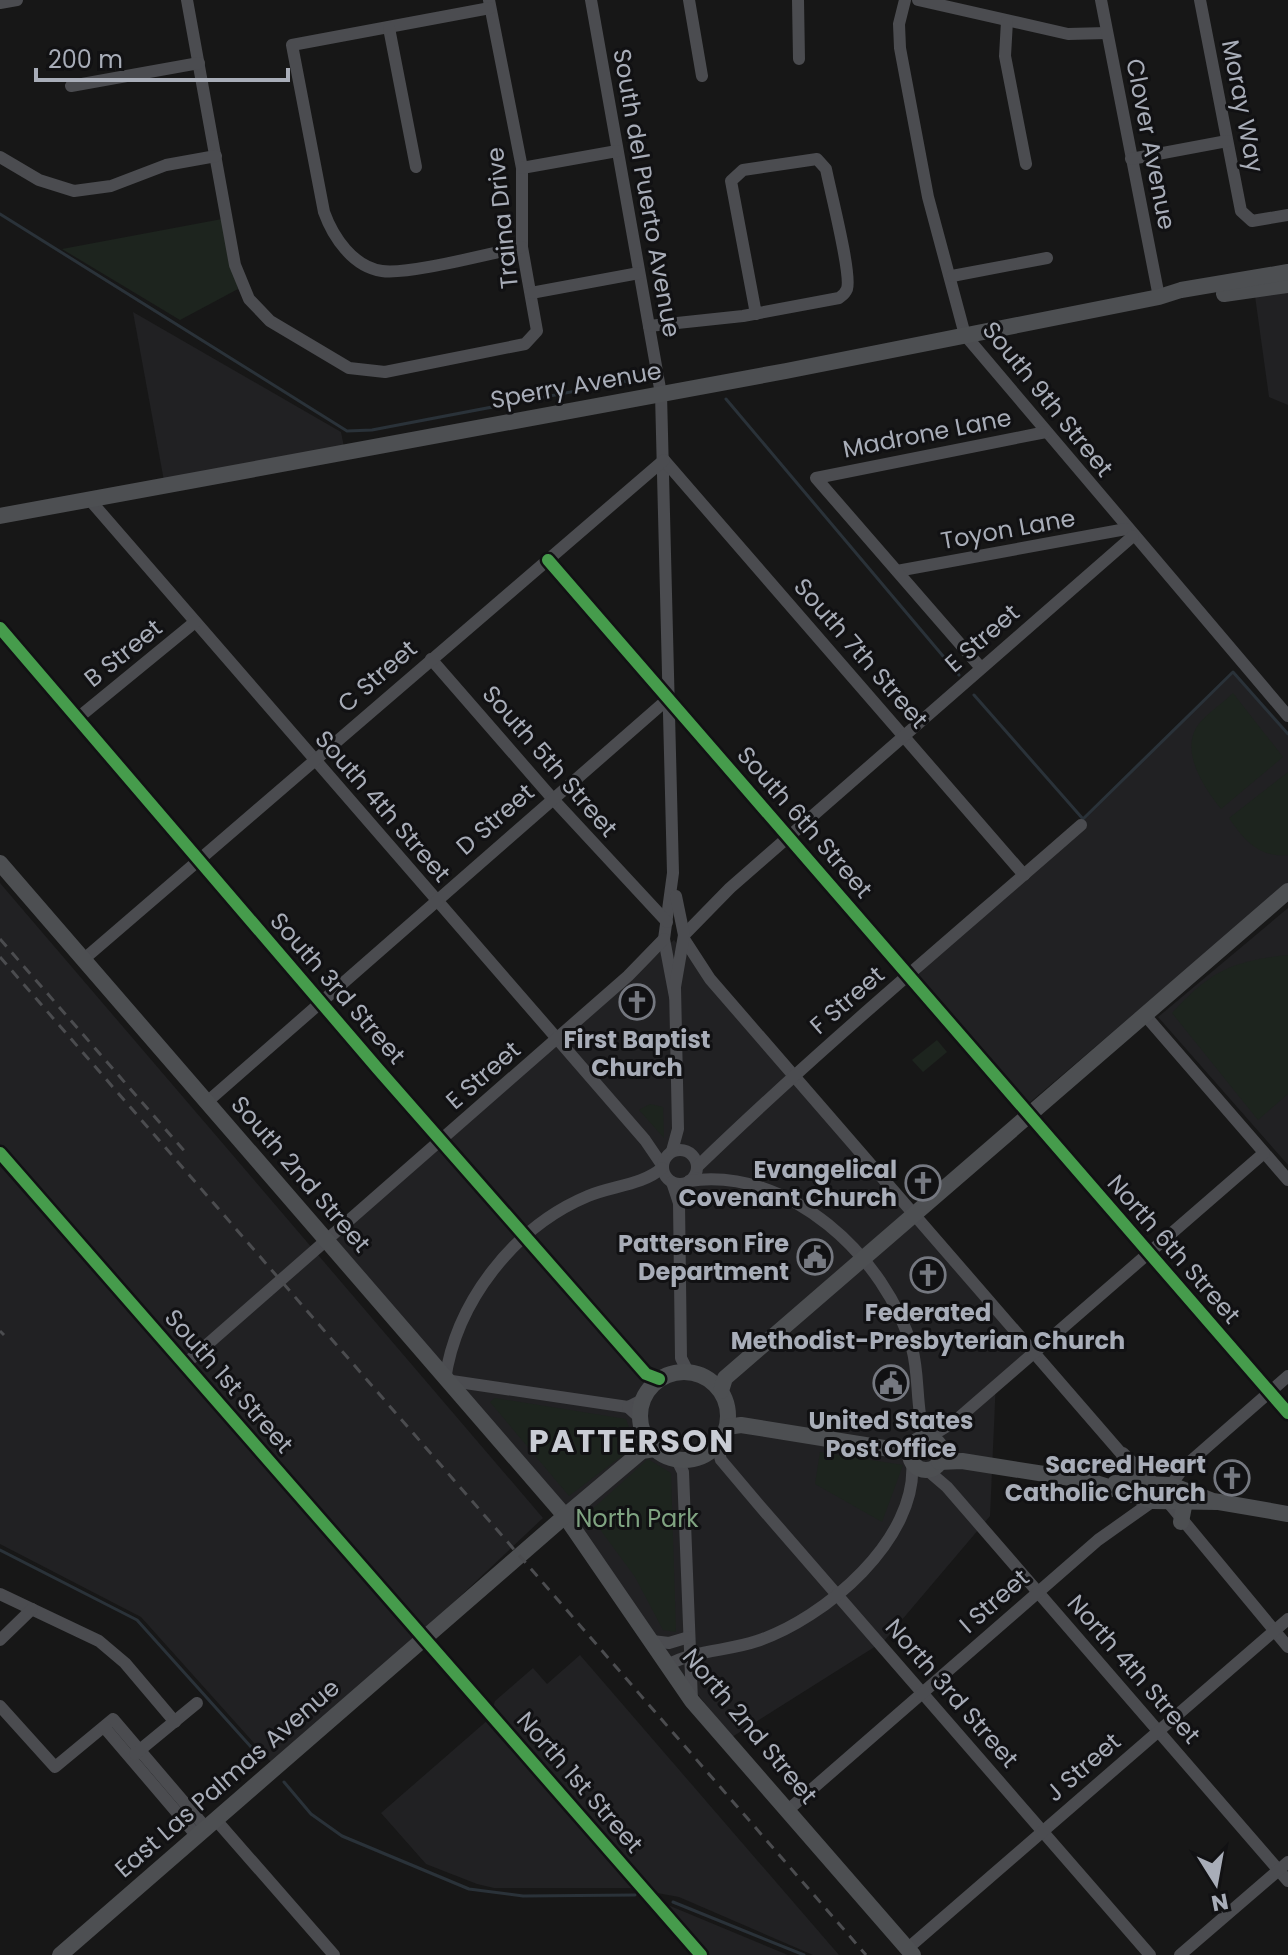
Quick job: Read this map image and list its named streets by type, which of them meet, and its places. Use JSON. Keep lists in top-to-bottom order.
{
  "streets": {
    "main road": [
      "Sperry Avenue",
      "South 2nd Street",
      "North 2nd Street",
      "East Las Palmas Avenue"
    ],
    "street": [
      "Moray Way",
      "Clover Avenue",
      "South del Puerto Avenue",
      "Traina Drive",
      "South 9th Street",
      "Madrone Lane",
      "Toyon Lane",
      "E Street",
      "B Street",
      "South 7th Street",
      "C Street",
      "South 5th Street",
      "South 4th Street",
      "D Street",
      "South 6th Street",
      "South 3rd Street",
      "F Street",
      "North 6th Street",
      "South 1st Street",
      "I Street",
      "North 4th Street",
      "North 3rd Street",
      "J Street",
      "North 1st Street"
    ]
  },
  "crossings": [
    ["Clover Avenue", "Sperry Avenue"],
    ["South del Puerto Avenue", "Sperry Avenue"],
    ["South del Puerto Avenue", "E Street"],
    ["South del Puerto Avenue", "South 7th Street"],
    ["South del Puerto Avenue", "C Street"],
    ["South del Puerto Avenue", "South 5th Street"],
    ["South del Puerto Avenue", "South 4th Street"],
    ["South del Puerto Avenue", "D Street"],
    ["South del Puerto Avenue", "South 6th Street"],
    ["South del Puerto Avenue", "F Street"],
    ["Sperry Avenue", "South 9th Street"],
    ["Sperry Avenue", "South 4th Street"],
    ["South 9th Street", "Madrone Lane"],
    ["South 9th Street", "Toyon Lane"],
    ["South 9th Street", "E Street"],
    ["Madrone Lane", "Toyon Lane"],
    ["Toyon Lane", "E Street"],
    ["E Street", "South 7th Street"],
    ["E Street", "South 5th Street"],
    ["E Street", "South 4th Street"],
    ["E Street", "South 6th Street"],
    ["E Street", "South 3rd Street"],
    ["E Street", "South 2nd Street"],
    ["E Street", "South 1st Street"],
    ["B Street", "South 4th Street"],
    ["B Street", "South 3rd Street"],
    ["South 7th Street", "C Street"],
    ["South 7th Street", "F Street"],
    ["C Street", "South 5th Street"],
    ["C Street", "South 4th Street"],
    ["C Street", "South 6th Street"],
    ["C Street", "South 3rd Street"],
    ["C Street", "South 2nd Street"],
    ["South 5th Street", "D Street"],
    ["South 4th Street", "D Street"],
    ["South 4th Street", "F Street"],
    ["D Street", "South 6th Street"],
    ["D Street", "South 3rd Street"],
    ["D Street", "South 2nd Street"],
    ["South 6th Street", "F Street"],
    ["South 6th Street", "North 6th Street"],
    ["South 3rd Street", "North 3rd Street"],
    ["South 3rd Street", "East Las Palmas Avenue"],
    ["South 2nd Street", "North 2nd Street"],
    ["South 2nd Street", "East Las Palmas Avenue"],
    ["North 6th Street", "I Street"],
    ["South 1st Street", "East Las Palmas Avenue"],
    ["South 1st Street", "North 1st Street"],
    ["I Street", "North 4th Street"],
    ["I Street", "North 3rd Street"],
    ["I Street", "North 2nd Street"],
    ["North 4th Street", "J Street"],
    ["North 3rd Street", "J Street"],
    ["North 3rd Street", "East Las Palmas Avenue"],
    ["North 2nd Street", "J Street"],
    ["North 2nd Street", "East Las Palmas Avenue"],
    ["East Las Palmas Avenue", "North 1st Street"]
  ],
  "districts": ["PATTERSON"],
  "parks": ["North Park"],
  "places": {
    "church": [
      "First Baptist Church",
      "Evangelical Covenant Church",
      "Federated Methodist-Presbyterian Church",
      "Sacred Heart Catholic Church"
    ],
    "public building": ["Patterson Fire Department", "United States Post Office"]
  },
  "scale_bar": "200 m",
  "north": "bottom"
}
